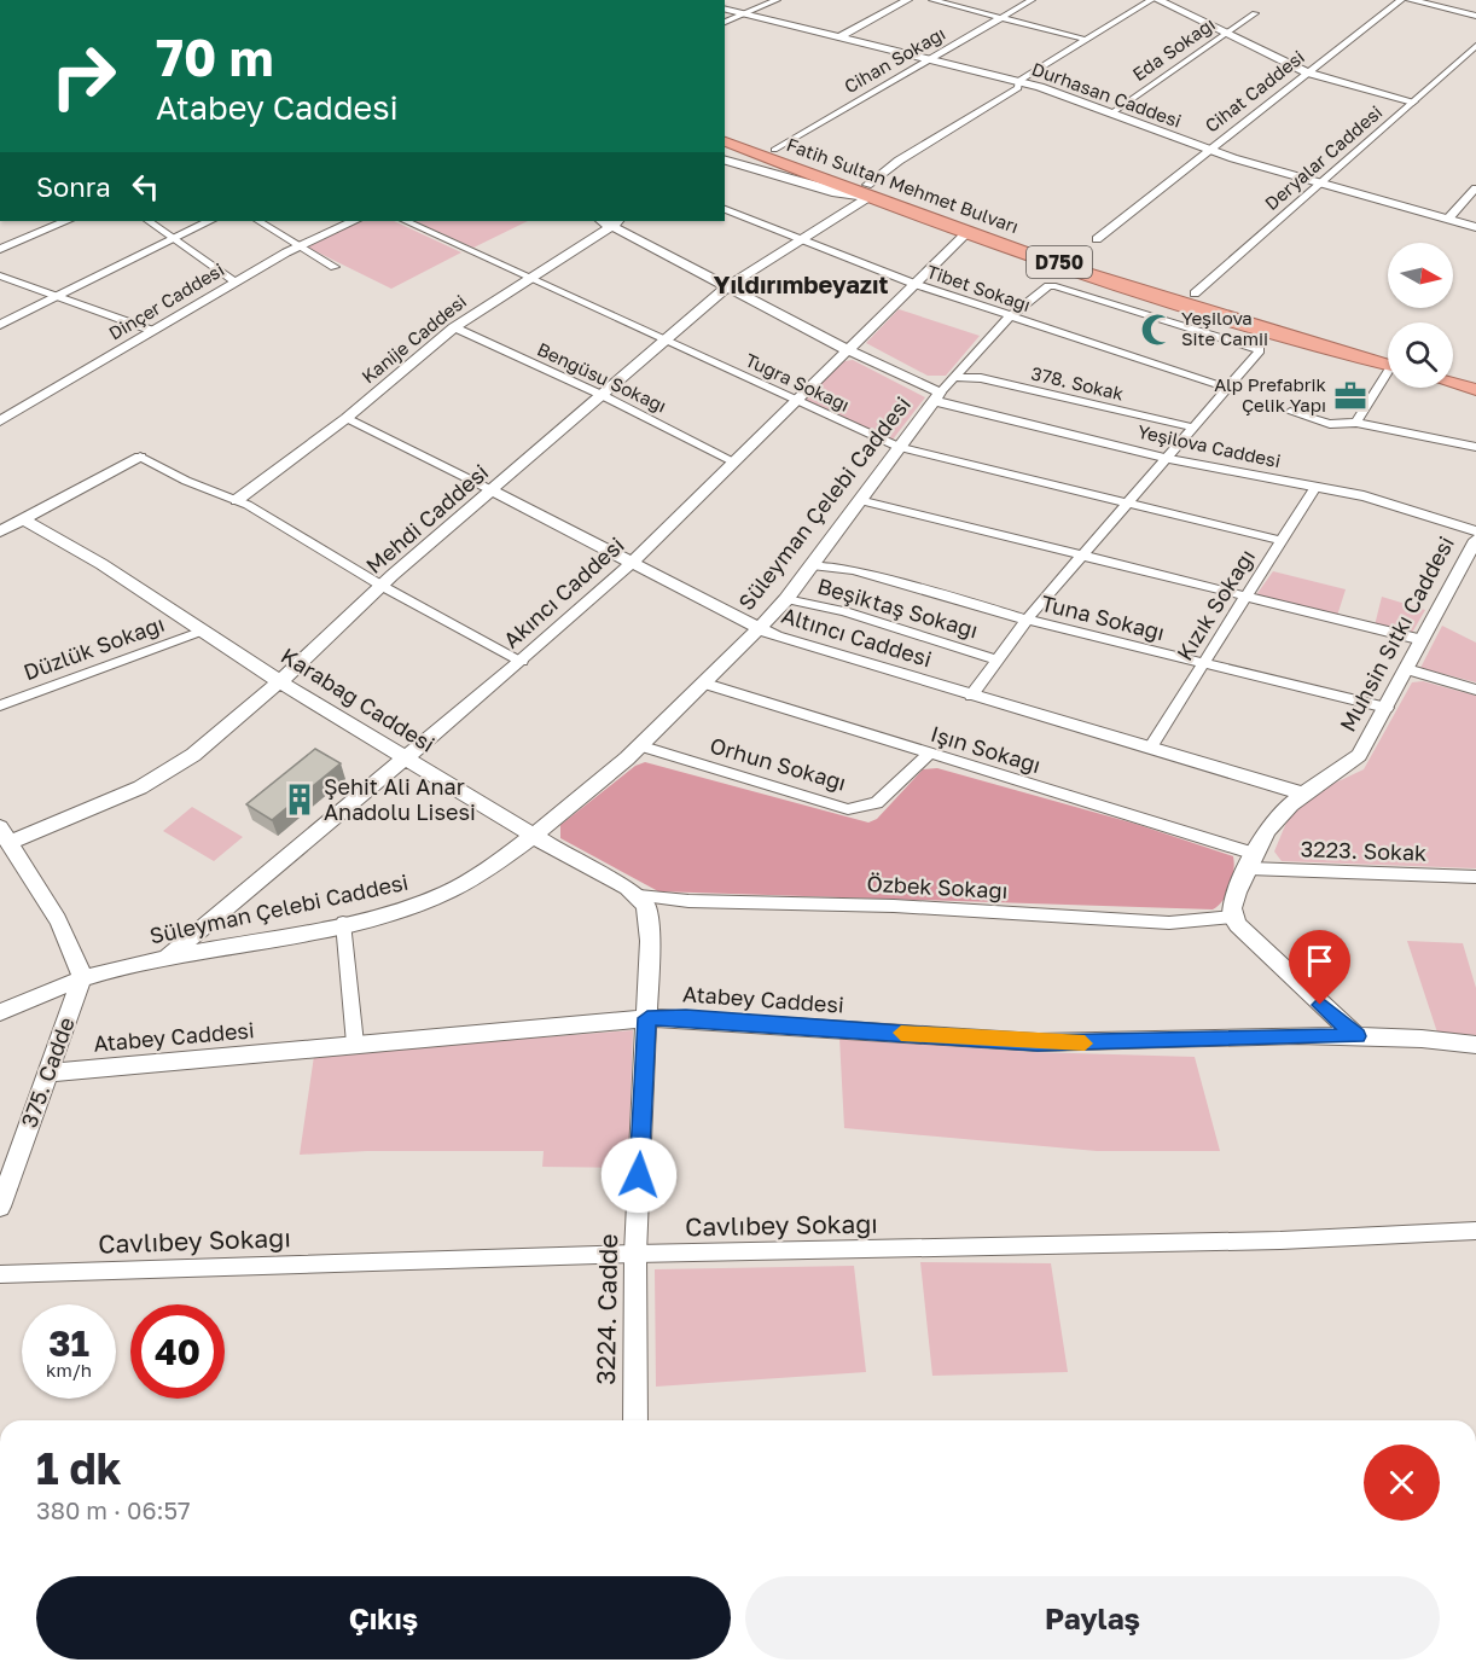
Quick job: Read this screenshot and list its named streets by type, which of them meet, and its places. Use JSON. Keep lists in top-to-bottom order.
{
  "streets": {
    "highway": ["Fatih Sultan Mehmet Bulvarı", "D750"],
    "street": [
      "Eda Sokağı",
      "Cihan Sokağı",
      "Cihat Caddesi",
      "Durhasan Caddesi",
      "Deryalar Caddesi",
      "Tibet Sokağı",
      "Dinçer Caddesi",
      "Kanije Caddesi",
      "Bengüsu Sokağı",
      "Tuğra Sokağı",
      "378. Sokak",
      "Yeşilova Caddesi",
      "Süleyman Çelebi Caddesi",
      "Mehdi Caddesi",
      "Akıncı Caddesi",
      "Kızık Sokağı",
      "Beşiktaş Sokağı",
      "Tuna Sokağı",
      "Muhsin Sıtkı Caddesi",
      "Altıncı Caddesi",
      "Düzlük Sokağı",
      "Karabağ Caddesi",
      "Işın Sokağı",
      "Orhun Sokağı",
      "3223. Sokak",
      "Özbek Sokağı",
      "Atabey Caddesi",
      "375. Cadde",
      "Cavlıbey Sokağı",
      "3224. Cadde"
    ]
  },
  "crossings": [
    ["Eda Sokağı", "Durhasan Caddesi"],
    ["Cihan Sokağı", "Durhasan Caddesi"],
    ["Cihan Sokağı", "Fatih Sultan Mehmet Bulvarı"],
    ["Cihat Caddesi", "Durhasan Caddesi"],
    ["Durhasan Caddesi", "Deryalar Caddesi"],
    ["Deryalar Caddesi", "Fatih Sultan Mehmet Bulvarı"],
    ["Fatih Sultan Mehmet Bulvarı", "Mehdi Caddesi"],
    ["Fatih Sultan Mehmet Bulvarı", "Akıncı Caddesi"],
    ["Tibet Sokağı", "Süleyman Çelebi Caddesi"],
    ["Tibet Sokağı", "Mehdi Caddesi"],
    ["Tibet Sokağı", "Akıncı Caddesi"],
    ["Kanije Caddesi", "Bengüsu Sokağı"],
    ["Kanije Caddesi", "Tuğra Sokağı"],
    ["Kanije Caddesi", "Yeşilova Caddesi"],
    ["Kanije Caddesi", "Altıncı Caddesi"],
    ["Bengüsu Sokağı", "Mehdi Caddesi"],
    ["Bengüsu Sokağı", "Akıncı Caddesi"],
    ["Tuğra Sokağı", "Süleyman Çelebi Caddesi"],
    ["Tuğra Sokağı", "Mehdi Caddesi"],
    ["Tuğra Sokağı", "Akıncı Caddesi"],
    ["Tuğra Sokağı", "Kızık Sokağı"],
    ["378. Sokak", "Süleyman Çelebi Caddesi"],
    ["Yeşilova Caddesi", "Süleyman Çelebi Caddesi"],
    ["Yeşilova Caddesi", "Mehdi Caddesi"],
    ["Yeşilova Caddesi", "Akıncı Caddesi"],
    ["Yeşilova Caddesi", "Kızık Sokağı"],
    ["Süleyman Çelebi Caddesi", "Akıncı Caddesi"],
    ["Süleyman Çelebi Caddesi", "Beşiktaş Sokağı"],
    ["Süleyman Çelebi Caddesi", "Tuna Sokağı"],
    ["Süleyman Çelebi Caddesi", "Altıncı Caddesi"],
    ["Süleyman Çelebi Caddesi", "Karabağ Caddesi"],
    ["Süleyman Çelebi Caddesi", "Işın Sokağı"],
    ["Süleyman Çelebi Caddesi", "Orhun Sokağı"],
    ["Süleyman Çelebi Caddesi", "375. Cadde"],
    ["Mehdi Caddesi", "Altıncı Caddesi"],
    ["Mehdi Caddesi", "Karabağ Caddesi"],
    ["Akıncı Caddesi", "Altıncı Caddesi"],
    ["Akıncı Caddesi", "Karabağ Caddesi"],
    ["Kızık Sokağı", "Tuna Sokağı"],
    ["Kızık Sokağı", "Altıncı Caddesi"],
    ["Tuna Sokağı", "Muhsin Sıtkı Caddesi"],
    ["Muhsin Sıtkı Caddesi", "Altıncı Caddesi"],
    ["Muhsin Sıtkı Caddesi", "Işın Sokağı"],
    ["Muhsin Sıtkı Caddesi", "3223. Sokak"],
    ["Muhsin Sıtkı Caddesi", "Özbek Sokağı"],
    ["Düzlük Sokağı", "Karabağ Caddesi"],
    ["Karabağ Caddesi", "Özbek Sokağı"],
    ["Işın Sokağı", "Orhun Sokağı"],
    ["Işın Sokağı", "3223. Sokak"],
    ["Atabey Caddesi", "375. Cadde"],
    ["Atabey Caddesi", "3224. Cadde"],
    ["Cavlıbey Sokağı", "3224. Cadde"]
  ],
  "districts": ["Yıldırımbeyazıt"],
  "places": {
    "mosque": ["Yeşilova Site Camii"],
    "office": ["Alp Prefabrik Çelik Yapı"],
    "building": ["Şehit Ali Anar Anadolu Lisesi"]
  },
  "north": "right",
  "page": {
    "turn": ["70 m", "Atabey Caddesi"],
    "then": "Sonra",
    "speed": "31 km/h",
    "limit": "40",
    "heading": ["1 dk", "380 m · 06:57"],
    "buttons": ["Çıkış", "Paylaş"]
  }
}
